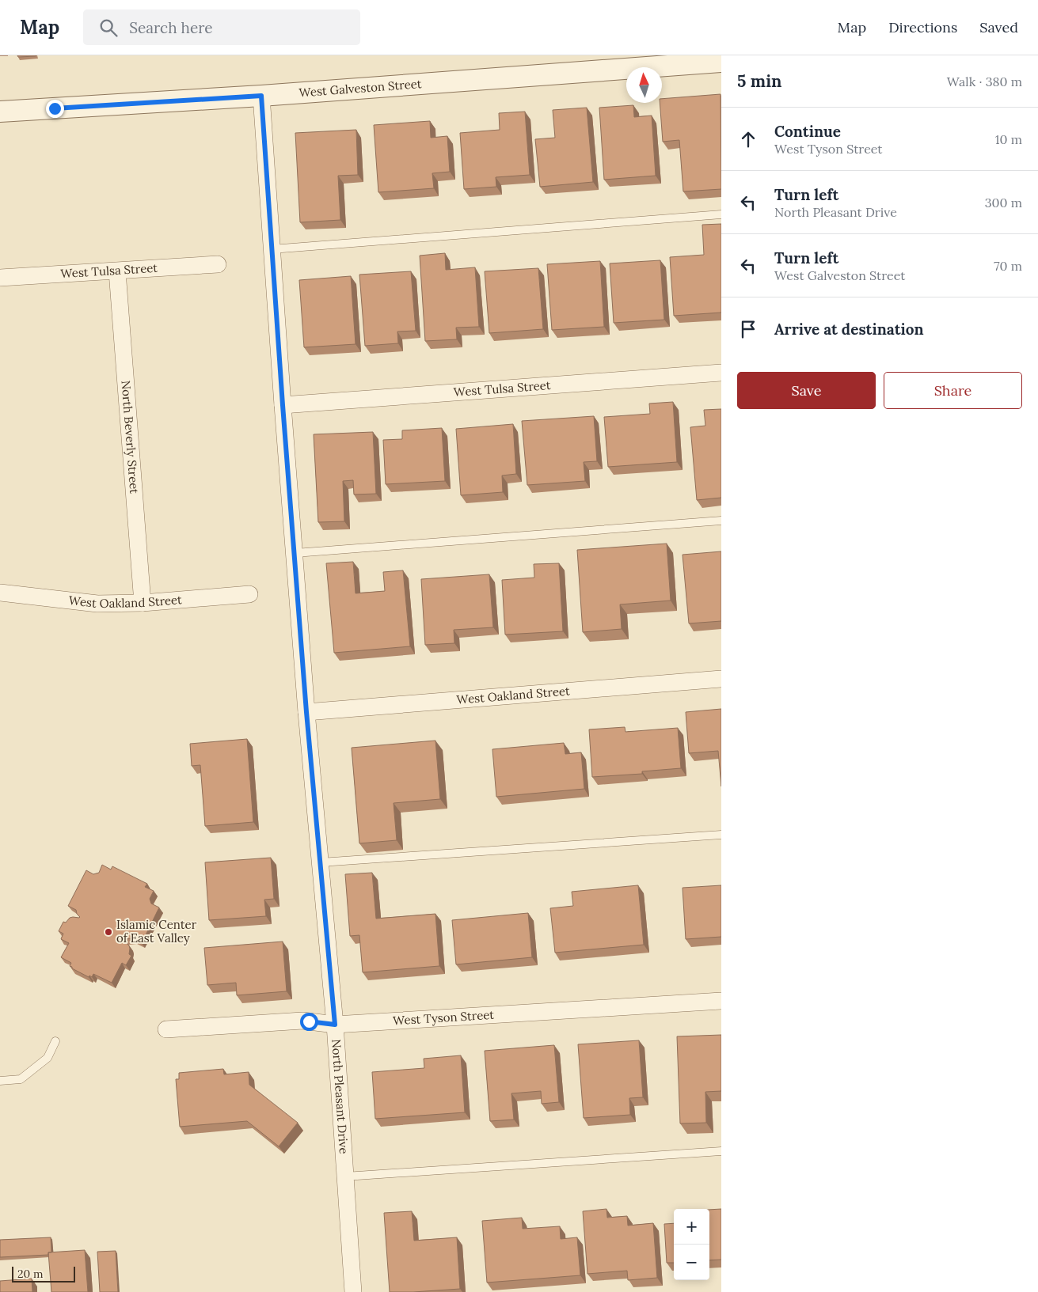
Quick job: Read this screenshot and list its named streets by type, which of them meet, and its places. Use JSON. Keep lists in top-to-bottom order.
{
  "streets": {
    "street": [
      "West Galveston Street",
      "West Tulsa Street",
      "North Beverly Street",
      "West Oakland Street",
      "West Tyson Street",
      "North Pleasant Drive"
    ]
  },
  "crossings": [
    ["West Galveston Street", "North Pleasant Drive"],
    ["West Tulsa Street", "North Beverly Street"],
    ["West Tulsa Street", "North Pleasant Drive"],
    ["North Beverly Street", "West Oakland Street"],
    ["West Oakland Street", "North Pleasant Drive"],
    ["West Tyson Street", "North Pleasant Drive"]
  ],
  "places": ["Islamic Center of East Valley"],
  "scale_bar": "20 m",
  "north": "top",
  "page": {
    "header": "Map",
    "search": "Search here",
    "nav": ["Map", "Directions", "Saved"],
    "heading": ["5 min", "Walk · 380 m"],
    "list": [
      ["Continue", "West Tyson Street", "10 m"],
      ["Turn left", "North Pleasant Drive", "300 m"],
      ["Turn left", "West Galveston Street", "70 m"],
      "Arrive at destination"
    ],
    "buttons": ["Save", "Share"],
    "map_buttons": ["+", "−"],
    "scale": "20 m"
  }
}
